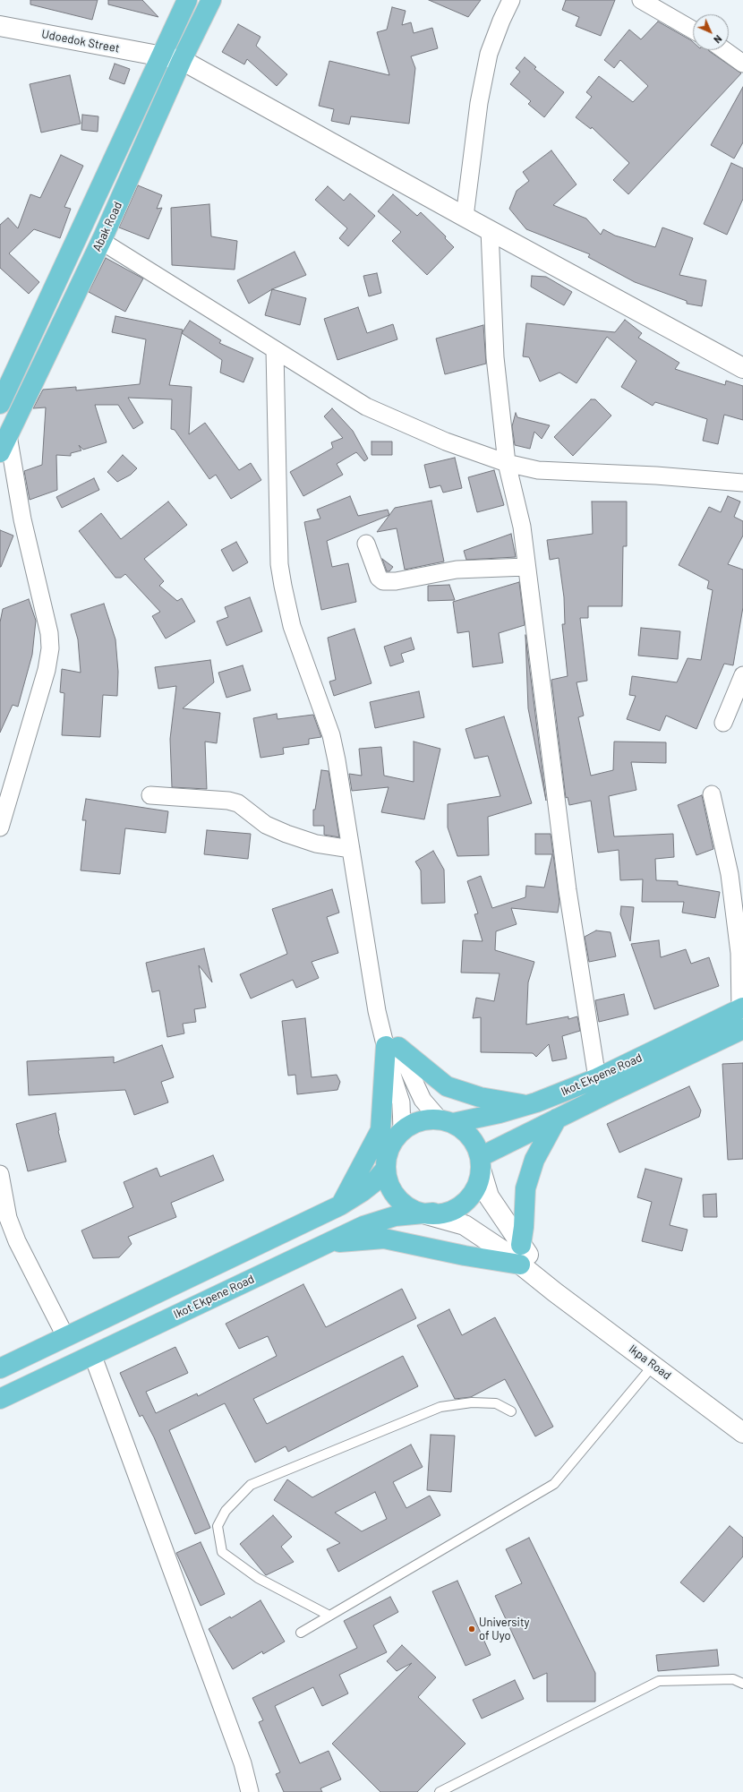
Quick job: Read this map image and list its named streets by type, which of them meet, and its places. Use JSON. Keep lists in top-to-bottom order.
{
  "streets": {
    "highway": ["Abak Road", "Ikot Ekpene Road"],
    "street": ["Udoedok Street", "Ikpa Road"]
  },
  "crossings": [
    ["Udoedok Street", "Abak Road"],
    ["Ikot Ekpene Road", "Ikpa Road"]
  ],
  "places": ["University of Uyo"],
  "north": "bottom right"
}
